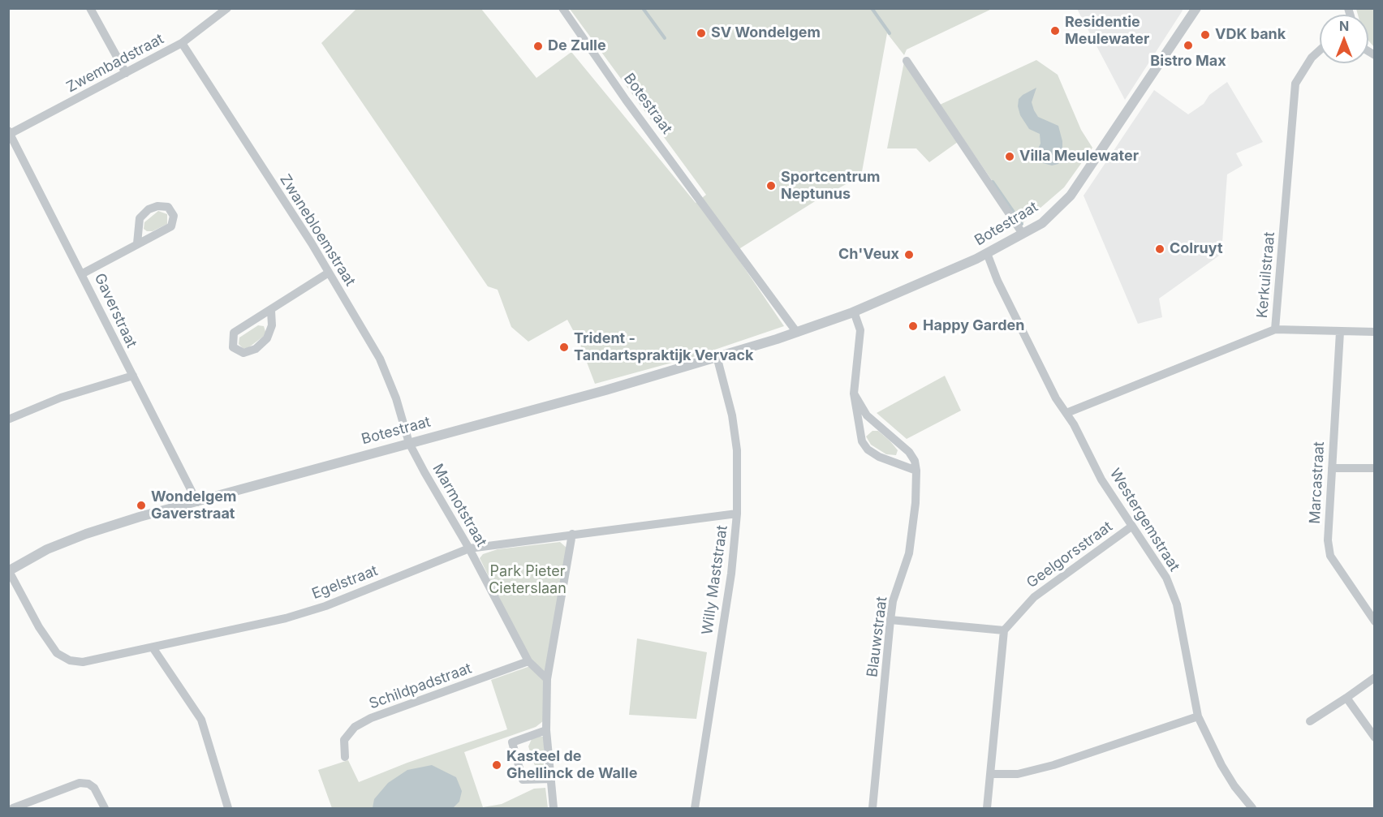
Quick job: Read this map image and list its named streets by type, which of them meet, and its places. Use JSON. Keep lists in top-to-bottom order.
{
  "streets": {
    "street": [
      "Zwembadstraat",
      "Botestraat",
      "Zwanebloemstraat",
      "Kerkuilstraat",
      "Gaverstraat",
      "Marcastraat",
      "Marmotstraat",
      "Westergemstraat",
      "Geelgorsstraat",
      "Willy Maststraat",
      "Egelstraat",
      "Blauwstraat",
      "Schildpadstraat"
    ]
  },
  "crossings": [
    ["Zwembadstraat", "Zwanebloemstraat"],
    ["Zwembadstraat", "Gaverstraat"],
    ["Botestraat", "Zwanebloemstraat"],
    ["Botestraat", "Gaverstraat"],
    ["Botestraat", "Marmotstraat"],
    ["Botestraat", "Westergemstraat"],
    ["Botestraat", "Willy Maststraat"],
    ["Botestraat", "Egelstraat"],
    ["Zwanebloemstraat", "Marmotstraat"],
    ["Kerkuilstraat", "Westergemstraat"],
    ["Marmotstraat", "Egelstraat"],
    ["Marmotstraat", "Schildpadstraat"],
    ["Westergemstraat", "Geelgorsstraat"],
    ["Willy Maststraat", "Egelstraat"]
  ],
  "parks": ["Park Pieter Cieterslaan"],
  "places": [
    "Residentie Meulewater",
    "SV Wondelgem",
    "VDK bank",
    "Bistro Max",
    "De Zulle",
    "Villa Meulewater",
    "Sportcentrum Neptunus",
    "Colruyt",
    "Ch'Veux",
    "Happy Garden",
    "Trident - Tandartspraktijk Vervack",
    "Wondelgem Gaverstraat",
    "Kasteel de Ghellinck de Walle"
  ],
  "north": "top"
}
